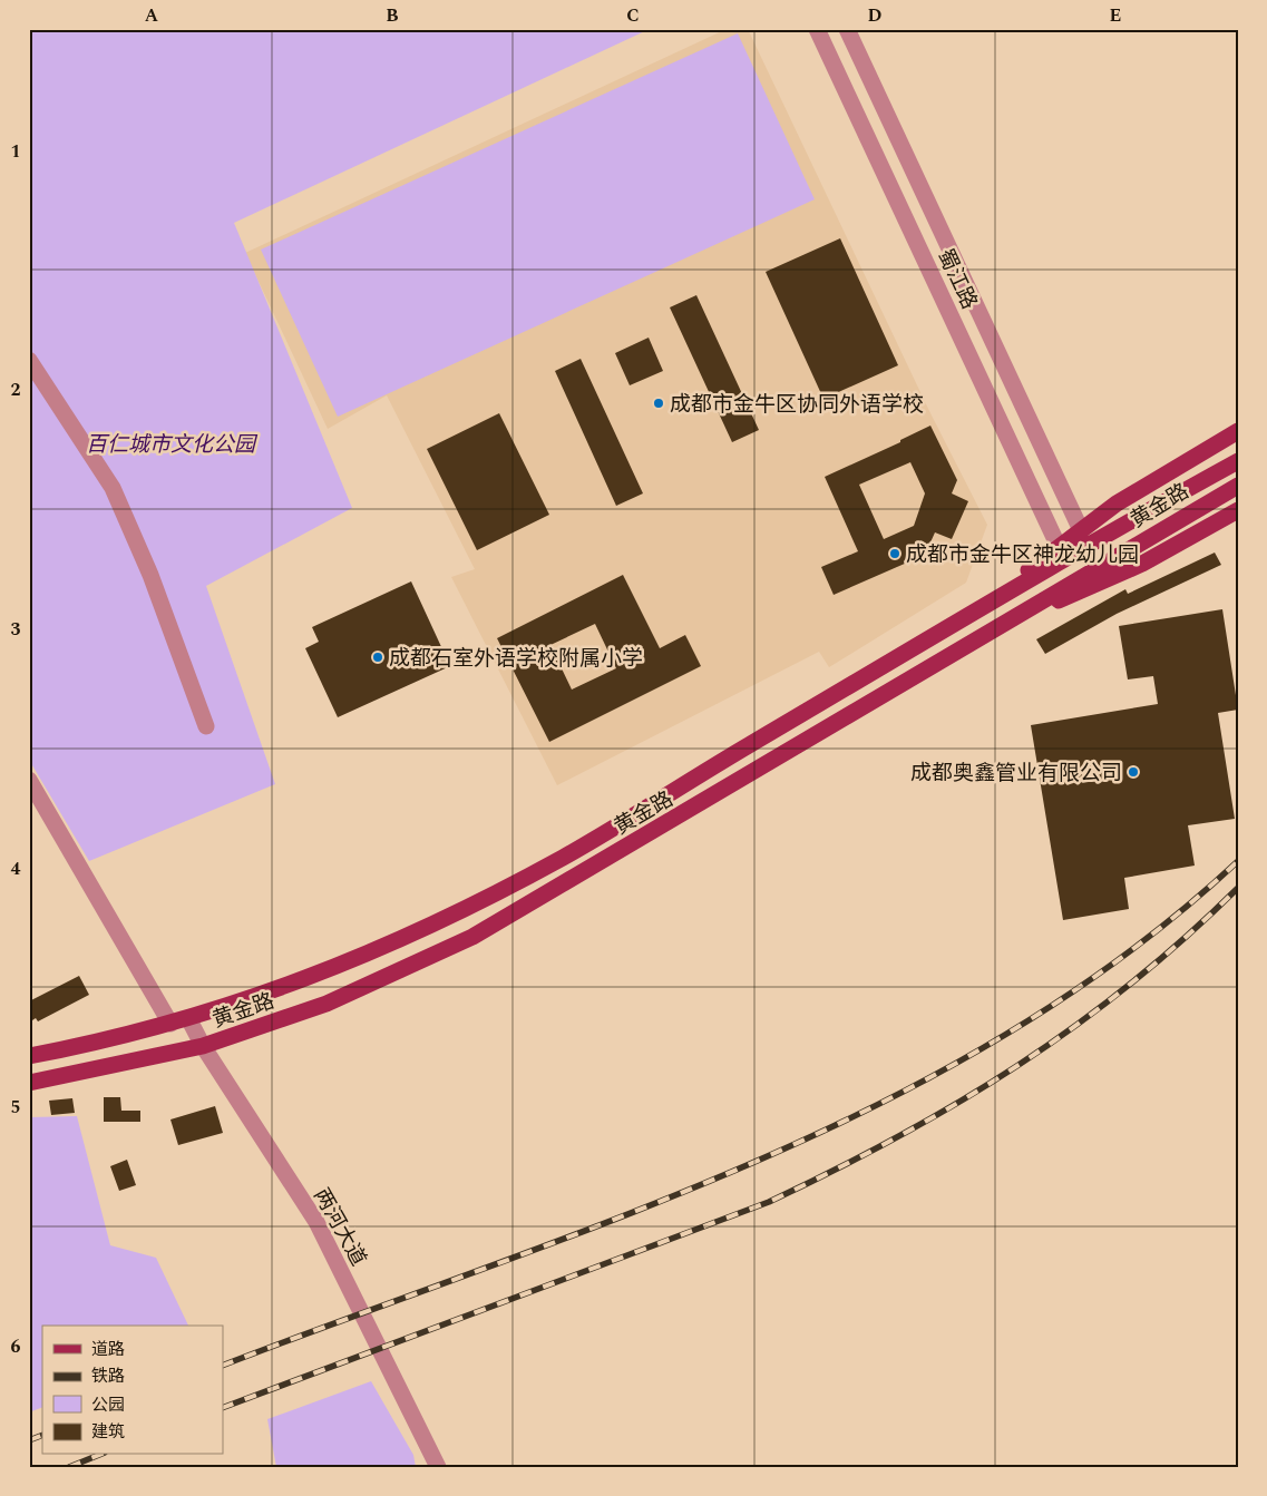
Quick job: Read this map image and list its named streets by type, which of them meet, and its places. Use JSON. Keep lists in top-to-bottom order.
{
  "streets": {
    "main road": ["黄金路"],
    "street": ["蜀江路", "两河大道"]
  },
  "crossings": [
    ["黄金路", "两河大道"]
  ],
  "parks": ["百仁城市文化公园"],
  "places": [
    "成都市金牛区协同外语学校",
    "成都市金牛区神龙幼儿园",
    "成都石室外语学校附属小学",
    "成都奥鑫管业有限公司"
  ],
  "legend": [
    "道路",
    "铁路",
    "公园",
    "建筑"
  ],
  "grid": {
    "columns": [
      "A",
      "B",
      "C",
      "D",
      "E"
    ],
    "rows": [
      "1",
      "2",
      "3",
      "4",
      "5",
      "6"
    ]
  }
}
